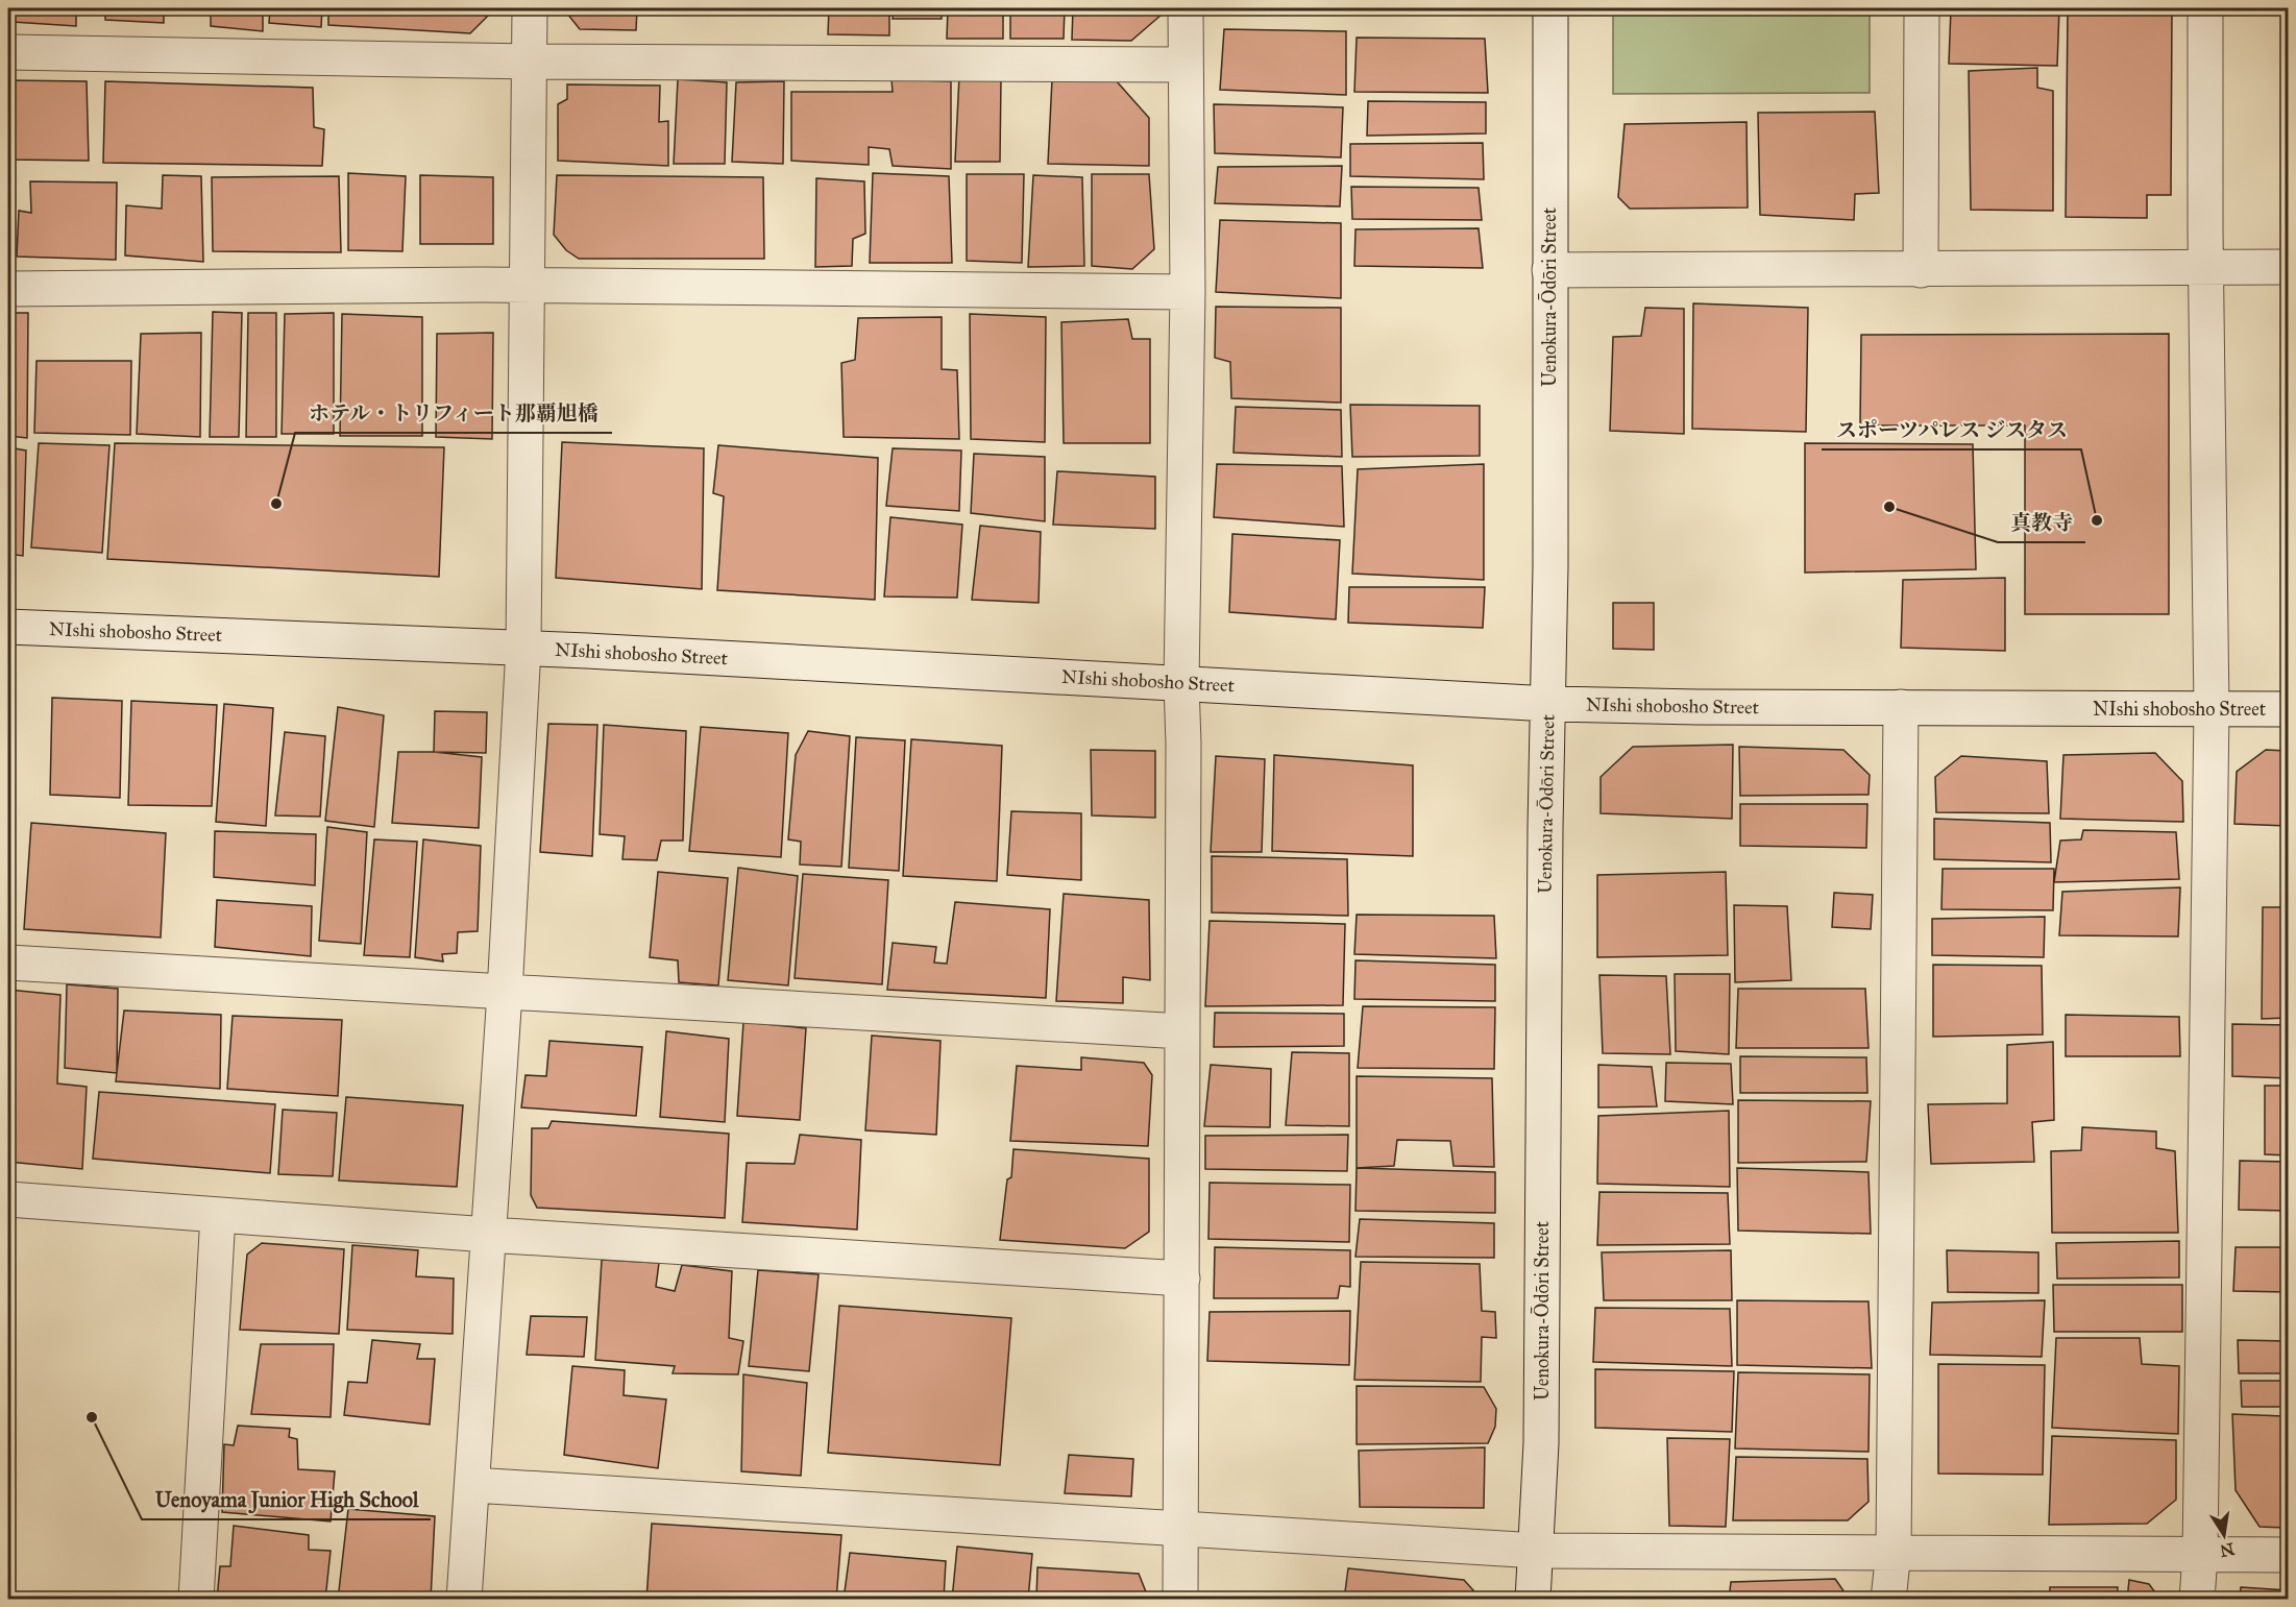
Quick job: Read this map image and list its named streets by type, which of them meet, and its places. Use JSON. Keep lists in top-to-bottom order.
{
  "streets": {
    "street": ["Uenokura-Ōdōri Street", "NIshi shobosho Street"]
  },
  "crossings": [
    ["Uenokura-Ōdōri Street", "NIshi shobosho Street"]
  ],
  "places": [
    "ホテル・トリフィート那覇旭橋",
    "真教寺",
    "スポーツパレス ジスタス",
    "Uenoyama Junior High School"
  ],
  "north": "bottom"
}
